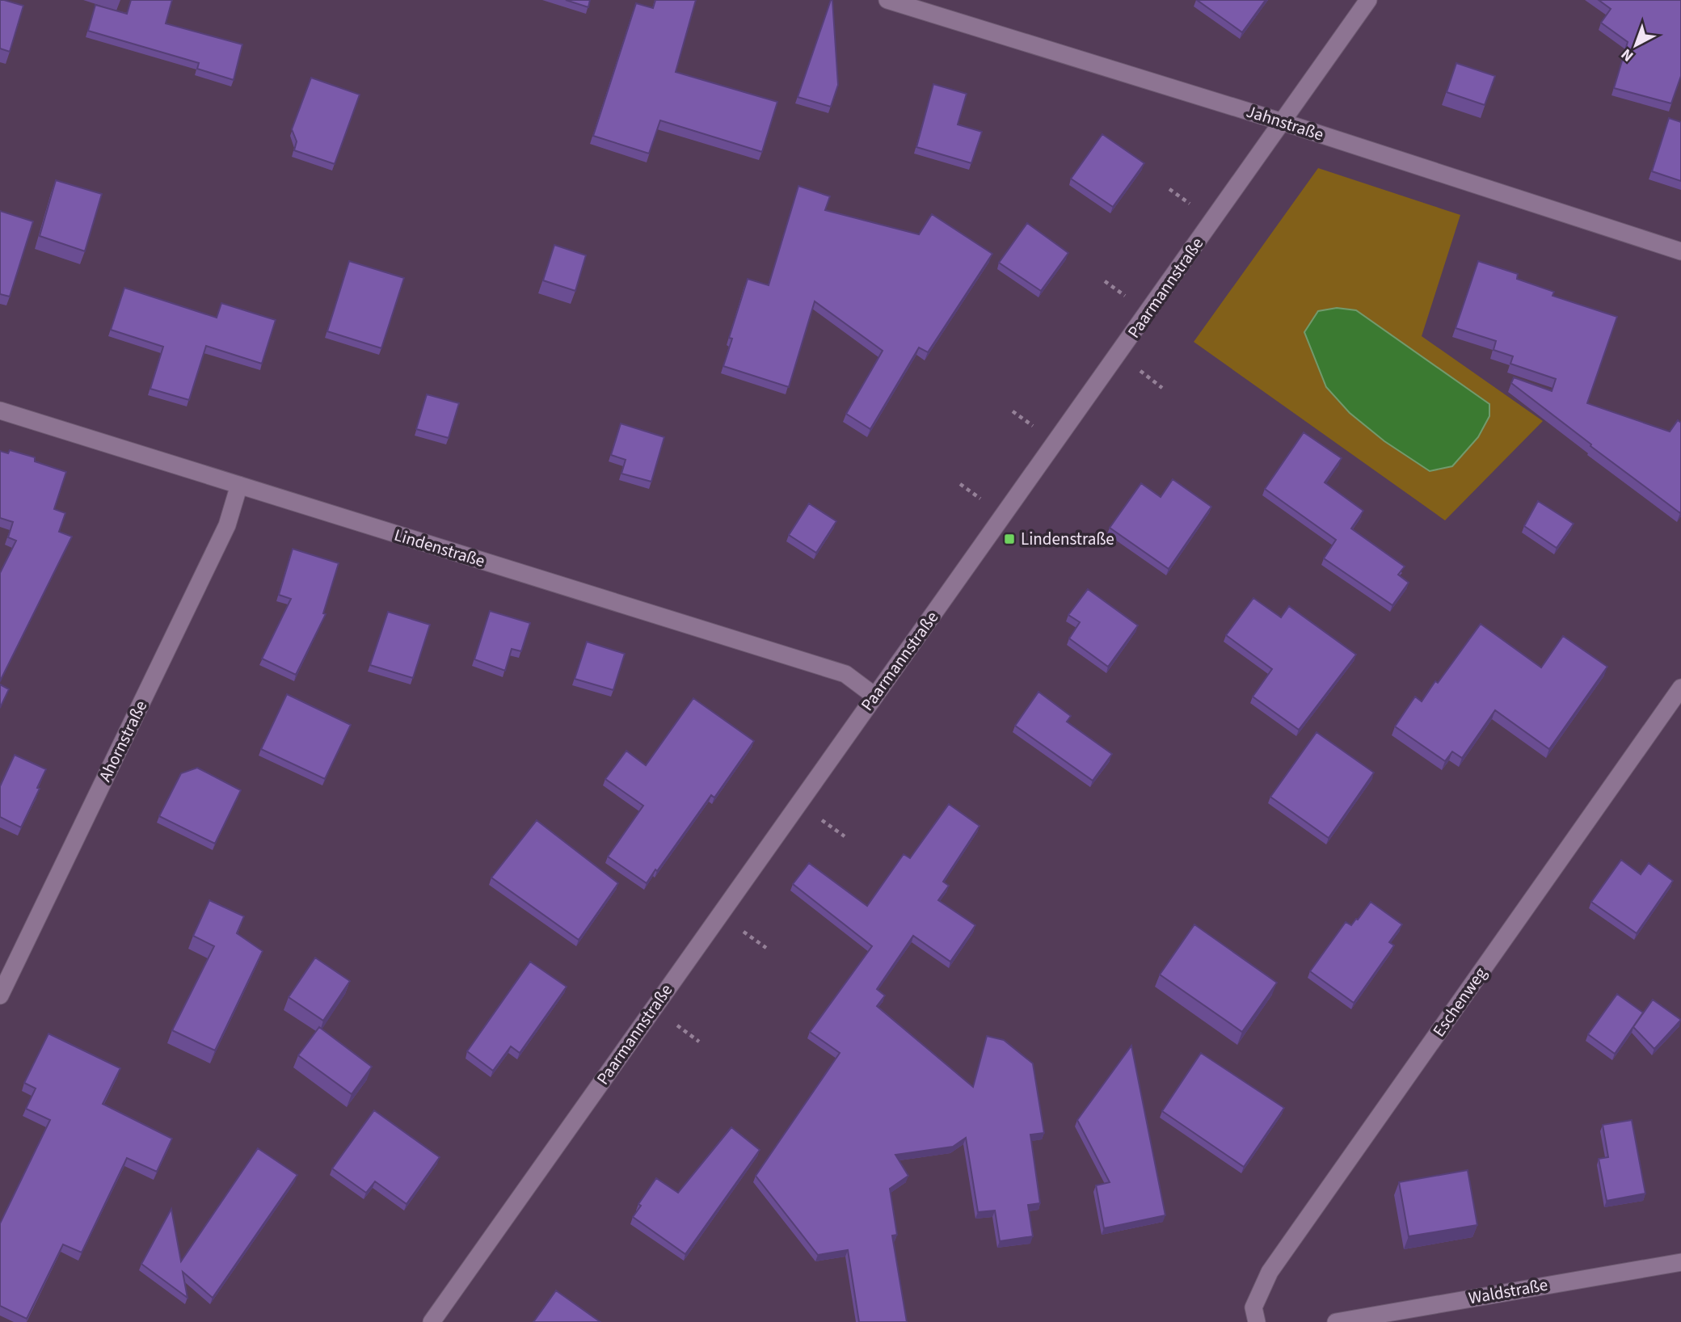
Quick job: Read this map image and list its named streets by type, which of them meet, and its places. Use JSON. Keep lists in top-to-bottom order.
{
  "streets": {
    "street": [
      "Jahnstraße",
      "Paarmannstraße",
      "Lindenstraße",
      "Ahornstraße",
      "Eschenweg",
      "Waldstraße"
    ]
  },
  "crossings": [
    ["Jahnstraße", "Paarmannstraße"],
    ["Paarmannstraße", "Lindenstraße"],
    ["Lindenstraße", "Ahornstraße"]
  ],
  "places": {
    "transit": ["Lindenstraße"]
  },
  "north": "bottom left"
}
